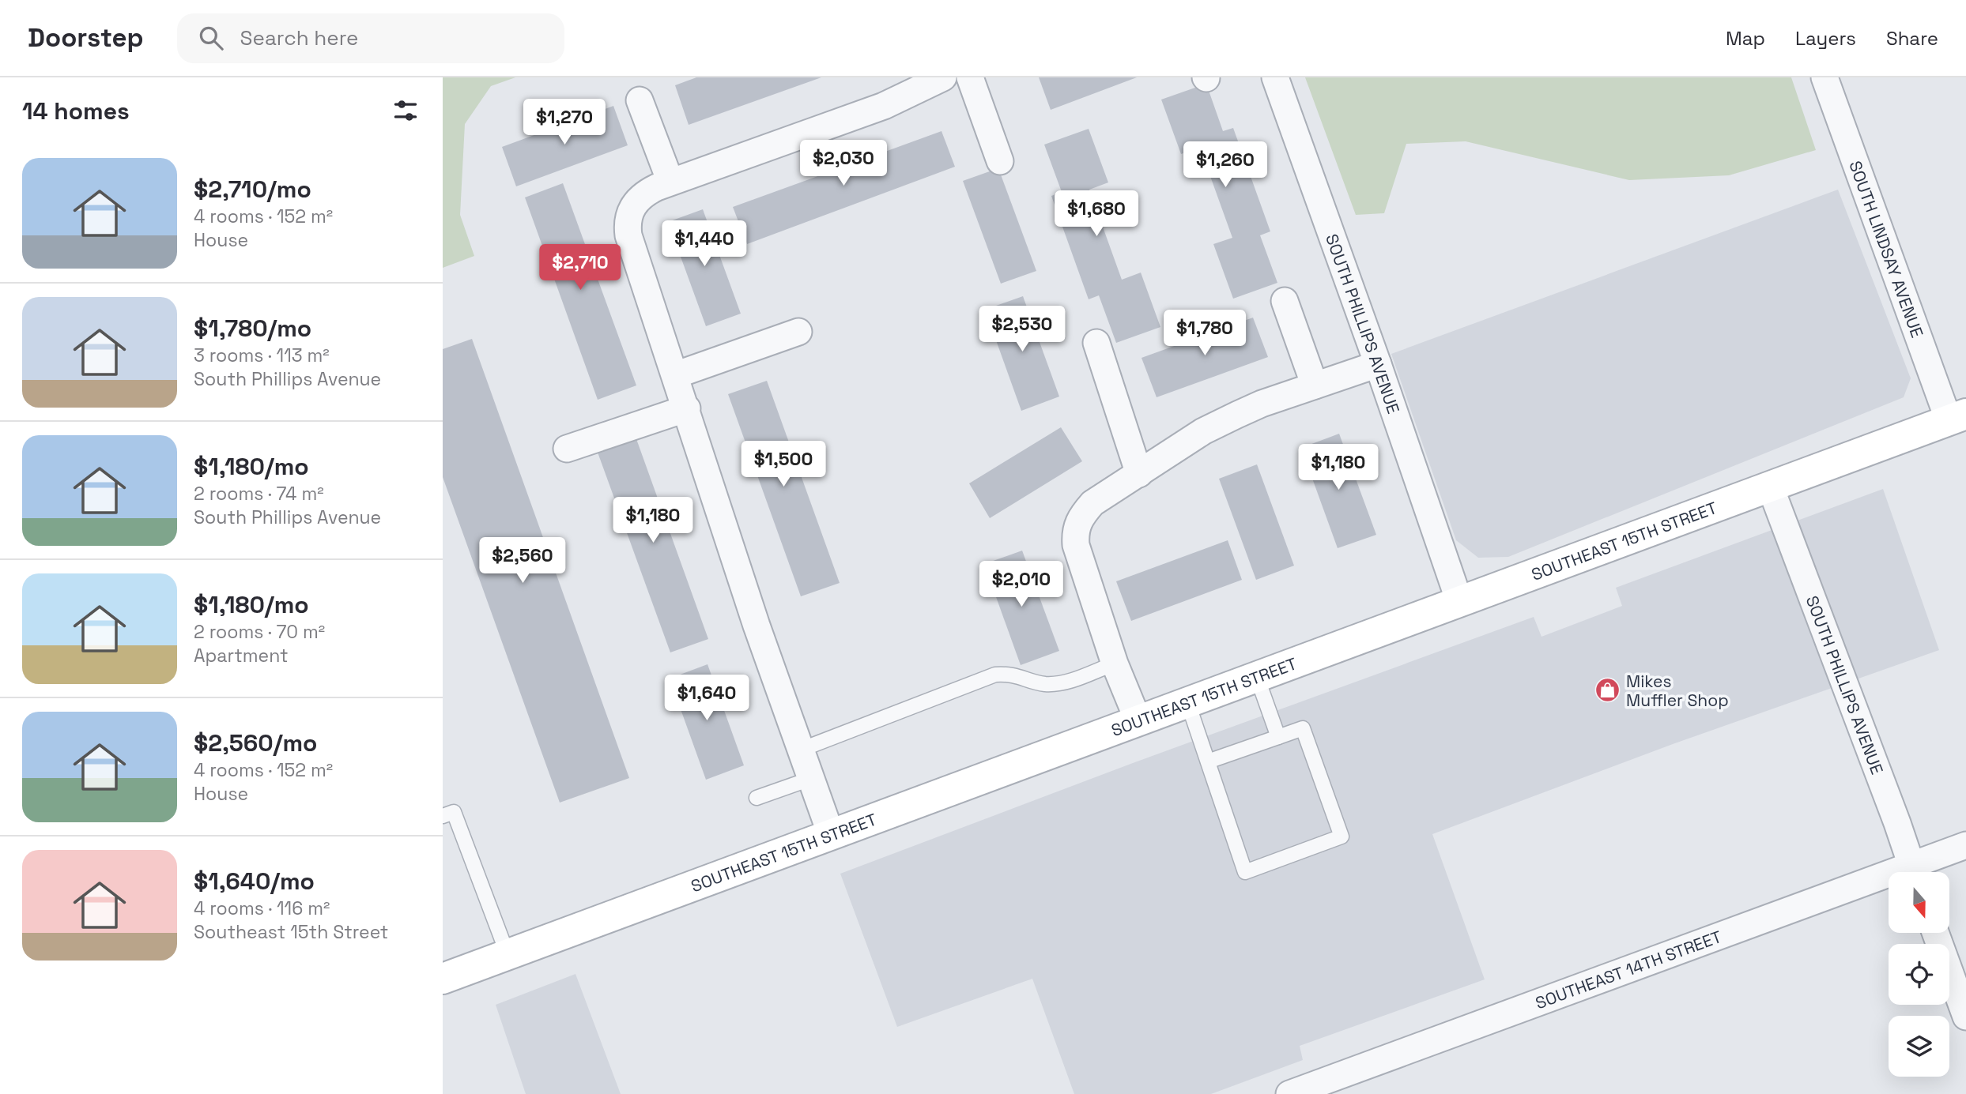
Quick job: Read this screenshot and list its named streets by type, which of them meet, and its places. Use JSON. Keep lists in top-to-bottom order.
{
  "streets": {
    "main road": ["SOUTHEAST 15TH STREET"],
    "street": ["SOUTH LINDSAY AVENUE", "SOUTH PHILLIPS AVENUE", "SOUTHEAST 14TH STREET"]
  },
  "crossings": [
    ["SOUTH LINDSAY AVENUE", "SOUTHEAST 15TH STREET"],
    ["SOUTH PHILLIPS AVENUE", "SOUTHEAST 15TH STREET"]
  ],
  "places": {
    "shop": ["Mikes Muffler Shop"]
  },
  "north": "bottom",
  "page": {
    "header": "Doorstep",
    "search": "Search here",
    "nav": ["Map", "Layers", "Share"],
    "heading": "14 homes",
    "price": [
      "$1,270",
      "$2,030",
      "$1,260",
      "$1,680",
      "$1,440",
      "$2,710",
      "$2,530",
      "$1,780",
      "$1,500",
      "$1,180",
      "$1,180",
      "$2,560",
      "$2,010",
      "$1,640"
    ],
    "list": [
      {
        "name": "$2,710/mo",
        "note": "4 rooms · 152 m² · House"
      },
      {
        "name": "$1,780/mo",
        "note": "3 rooms · 113 m² · South Phillips Avenue"
      },
      {
        "name": "$1,180/mo",
        "note": "2 rooms · 74 m² · South Phillips Avenue"
      },
      {
        "name": "$1,180/mo",
        "note": "2 rooms · 70 m² · Apartment"
      },
      {
        "name": "$2,560/mo",
        "note": "4 rooms · 152 m² · House"
      },
      {
        "name": "$1,640/mo",
        "note": "4 rooms · 116 m² · Southeast 15th Street"
      }
    ]
  }
}
